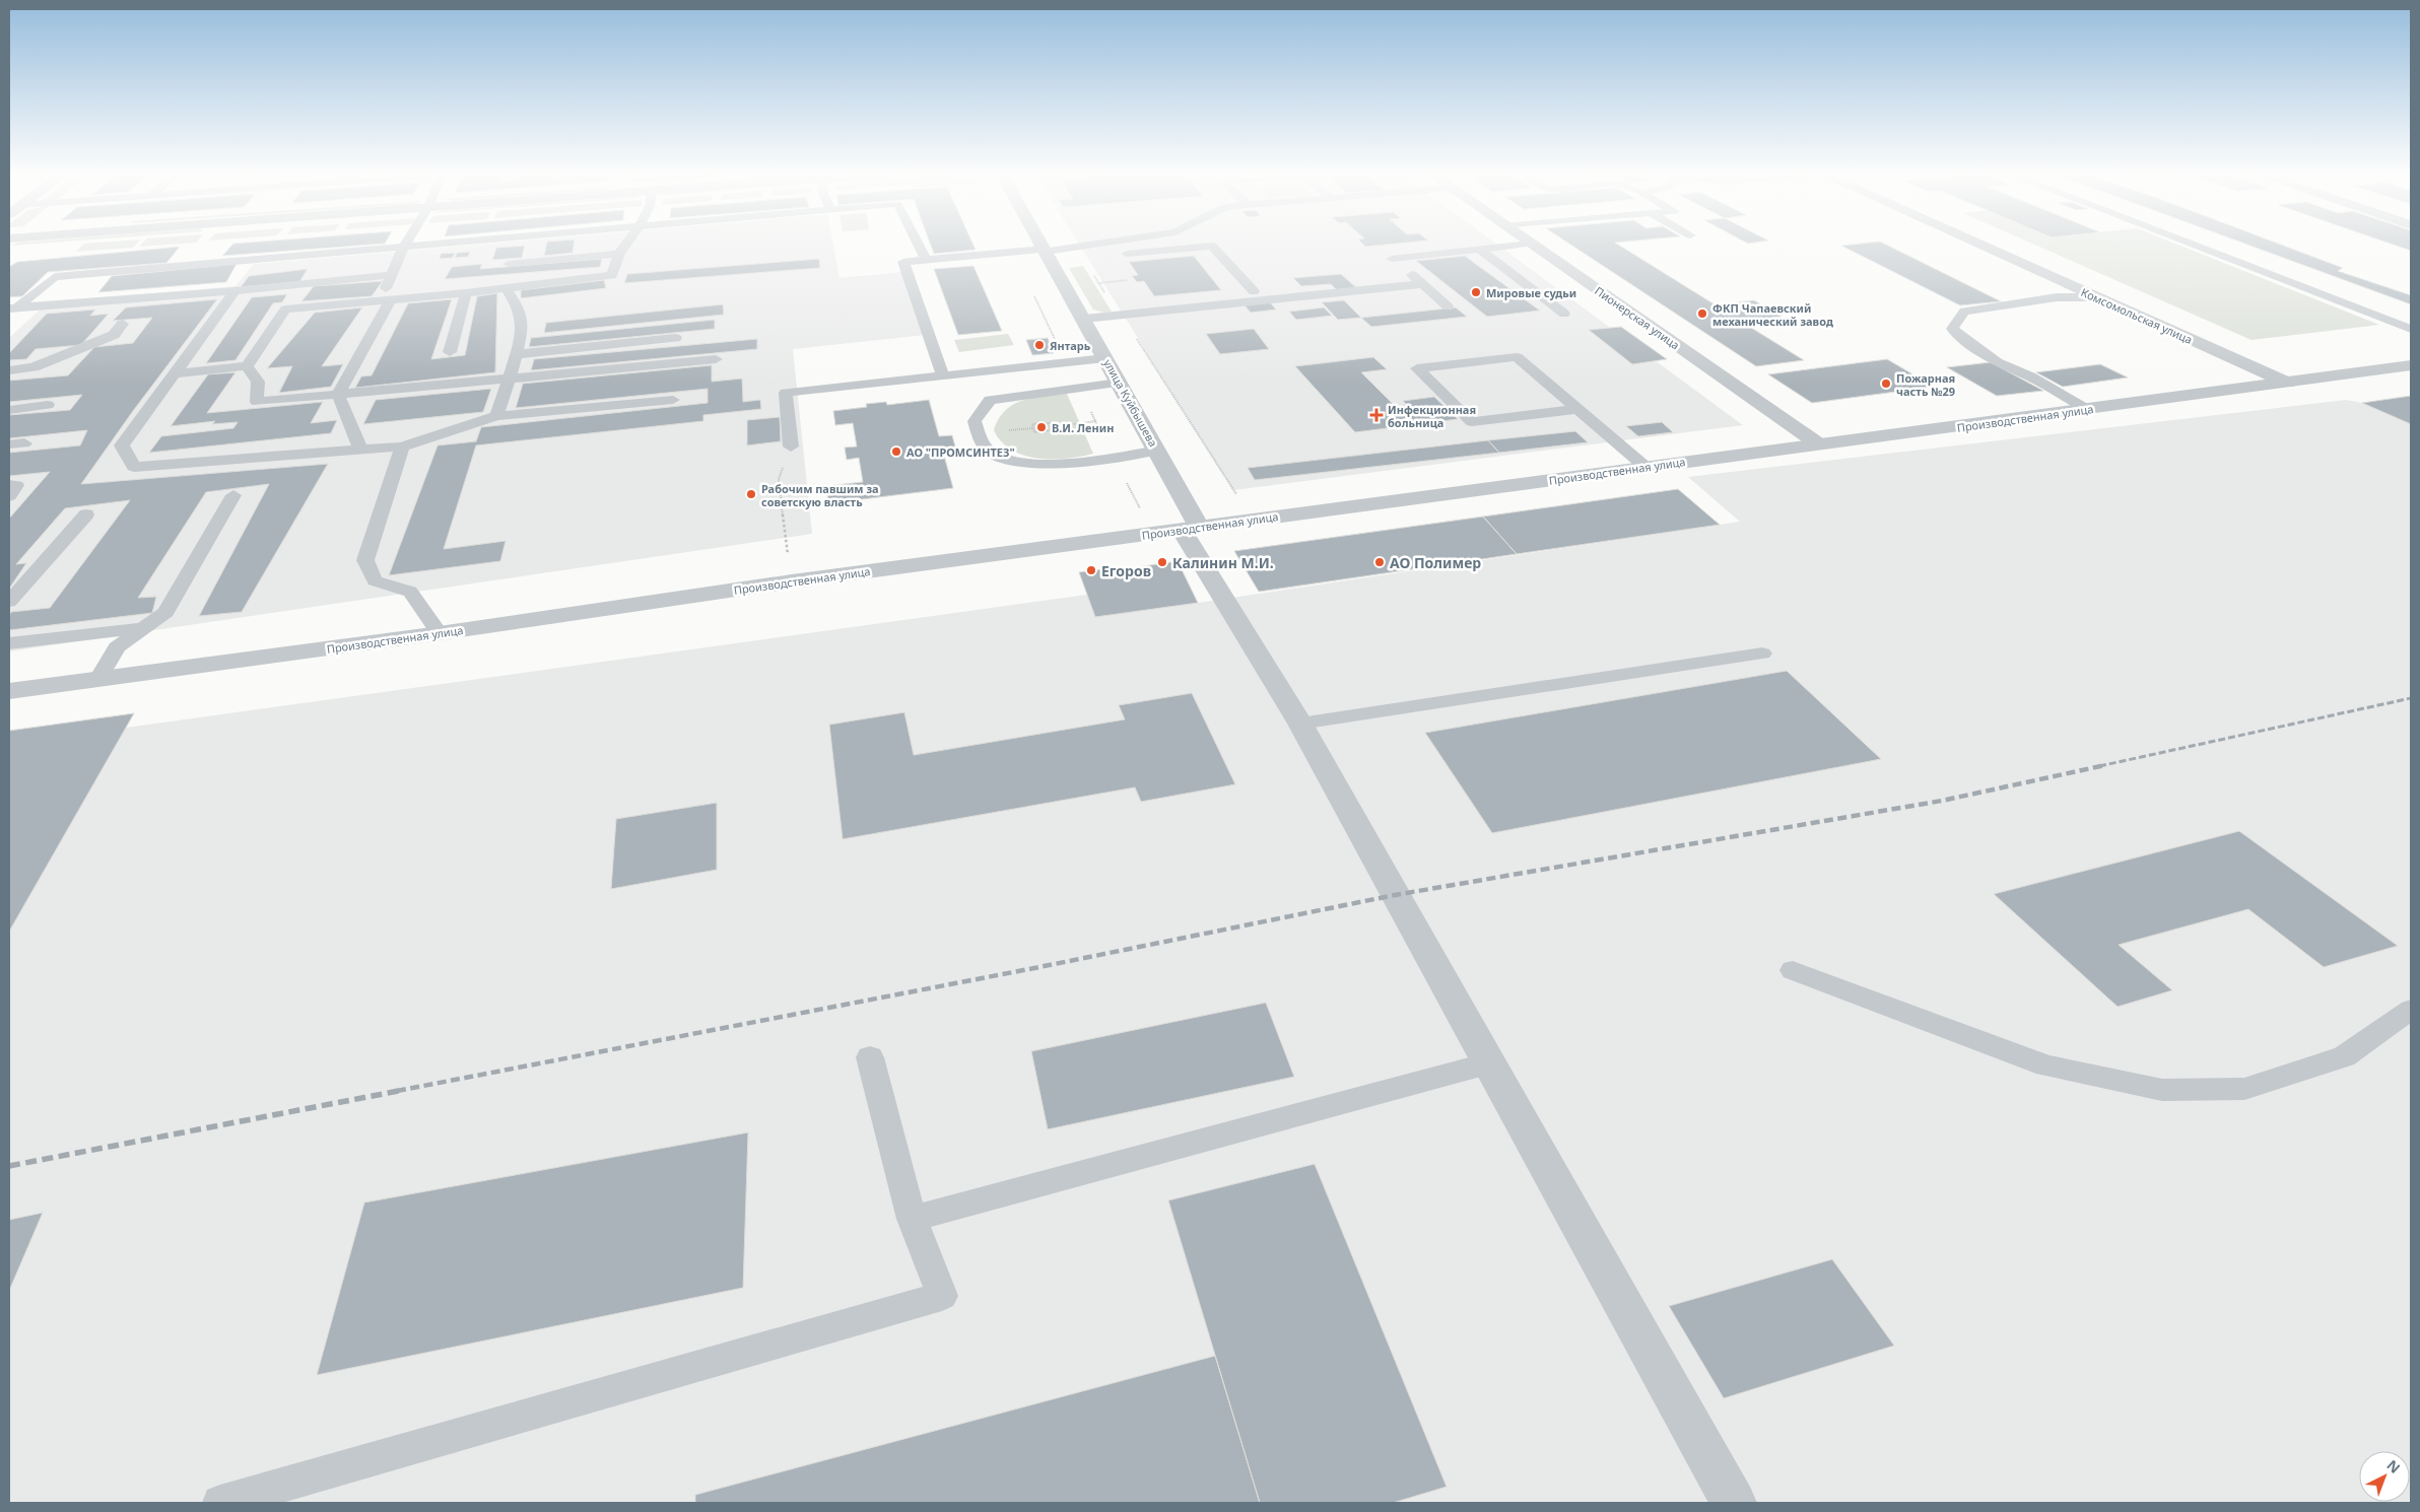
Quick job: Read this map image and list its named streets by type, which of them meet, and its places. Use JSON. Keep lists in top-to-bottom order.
{
  "streets": {
    "street": [
      "Комсомольская улица",
      "Пионерская улица",
      "улица Куйбышева",
      "Производственная улица"
    ]
  },
  "crossings": [
    ["Комсомольская улица", "Производственная улица"],
    ["Пионерская улица", "Производственная улица"],
    ["улица Куйбышева", "Производственная улица"]
  ],
  "places": {
    "other": [
      "Мировые судьи",
      "ФКП Чапаевский механический завод",
      "Янтарь",
      "Пожарная часть №29",
      "В.И. Ленин",
      "АО \"ПРОМСИНТЕЗ\"",
      "Рабочим павшим за советскую власть",
      "Калинин М.И.",
      "АО Полимер",
      "Егоров"
    ],
    "health": ["Инфекционная больница"]
  },
  "north": "top right"
}
